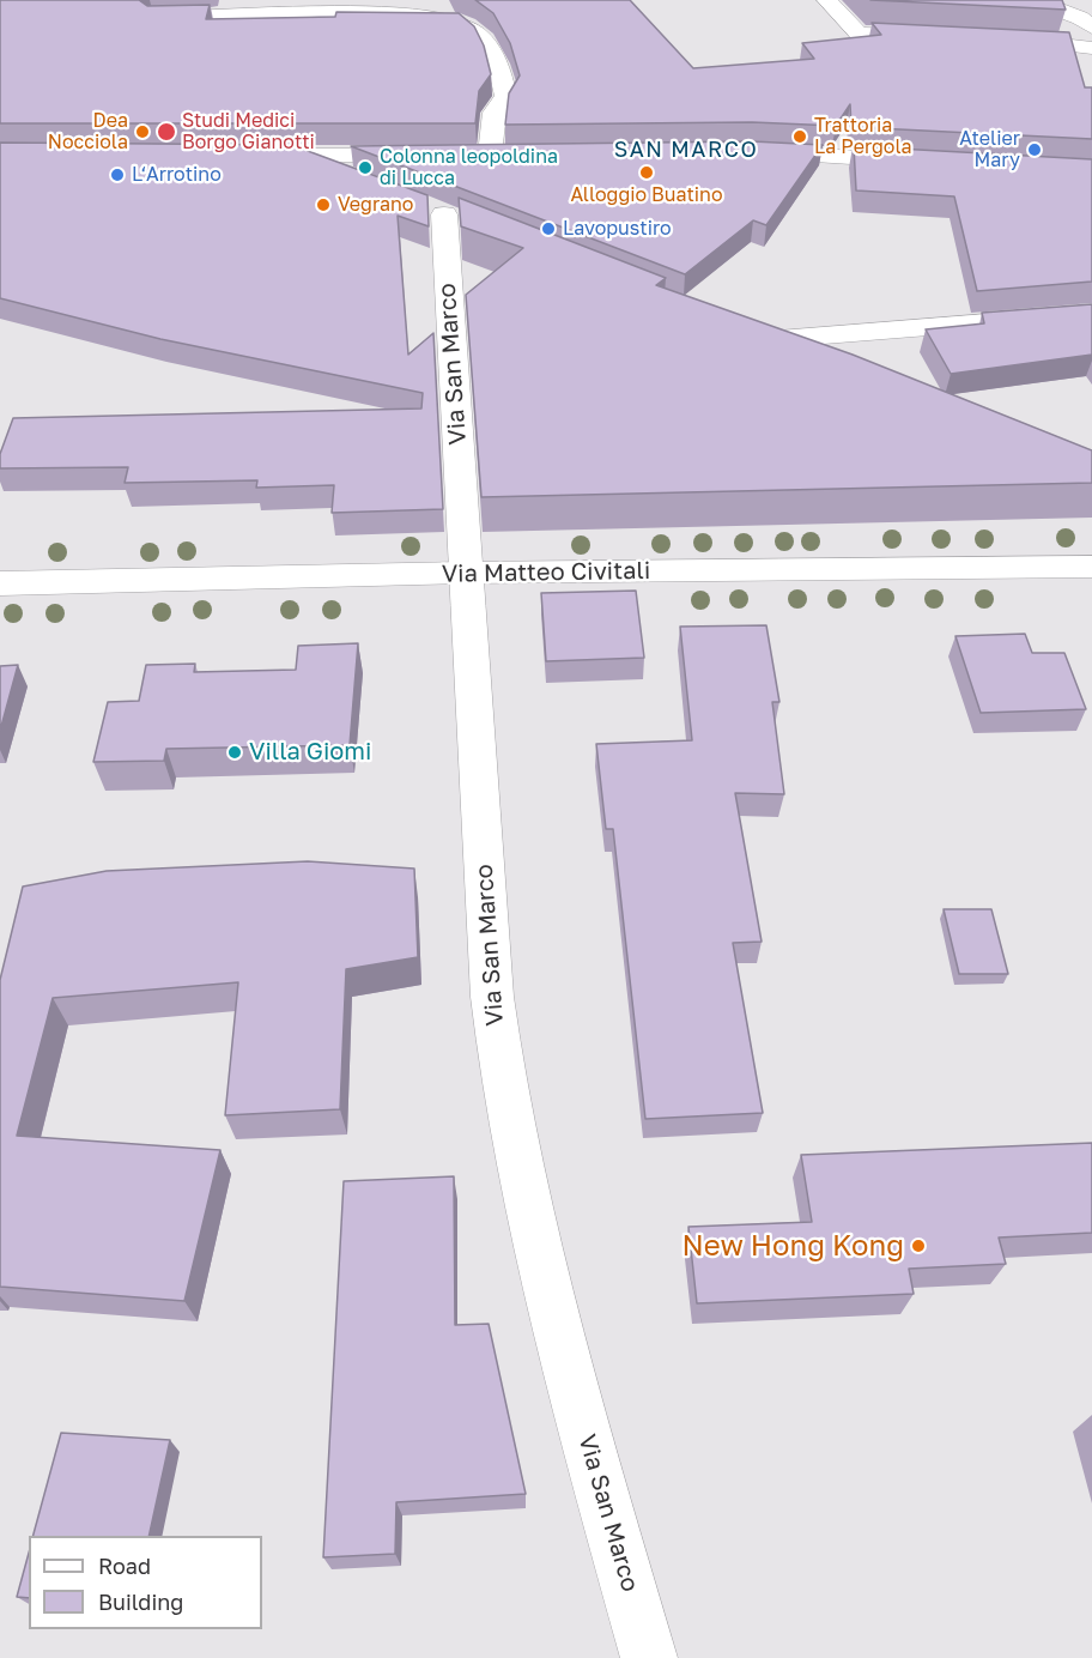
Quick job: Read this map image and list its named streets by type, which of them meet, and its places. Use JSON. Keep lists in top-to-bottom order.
{
  "streets": {
    "street": ["Via San Marco", "Via Matteo Civitali"]
  },
  "crossings": [
    ["Via San Marco", "Via Matteo Civitali"]
  ],
  "districts": ["SAN MARCO"],
  "places": [
    "Dea Nocciola",
    "Studi Medici Borgo Gianotti",
    "Trattoria La Pergola",
    "Atelier Mary",
    "Colonna leopoldina di Lucca",
    "Alloggio Buatino",
    "L‘Arrotino",
    "Vegrano",
    "Lavopustiro",
    "Villa Giomi",
    "New Hong Kong"
  ],
  "legend": ["Road", "Building"]
}
